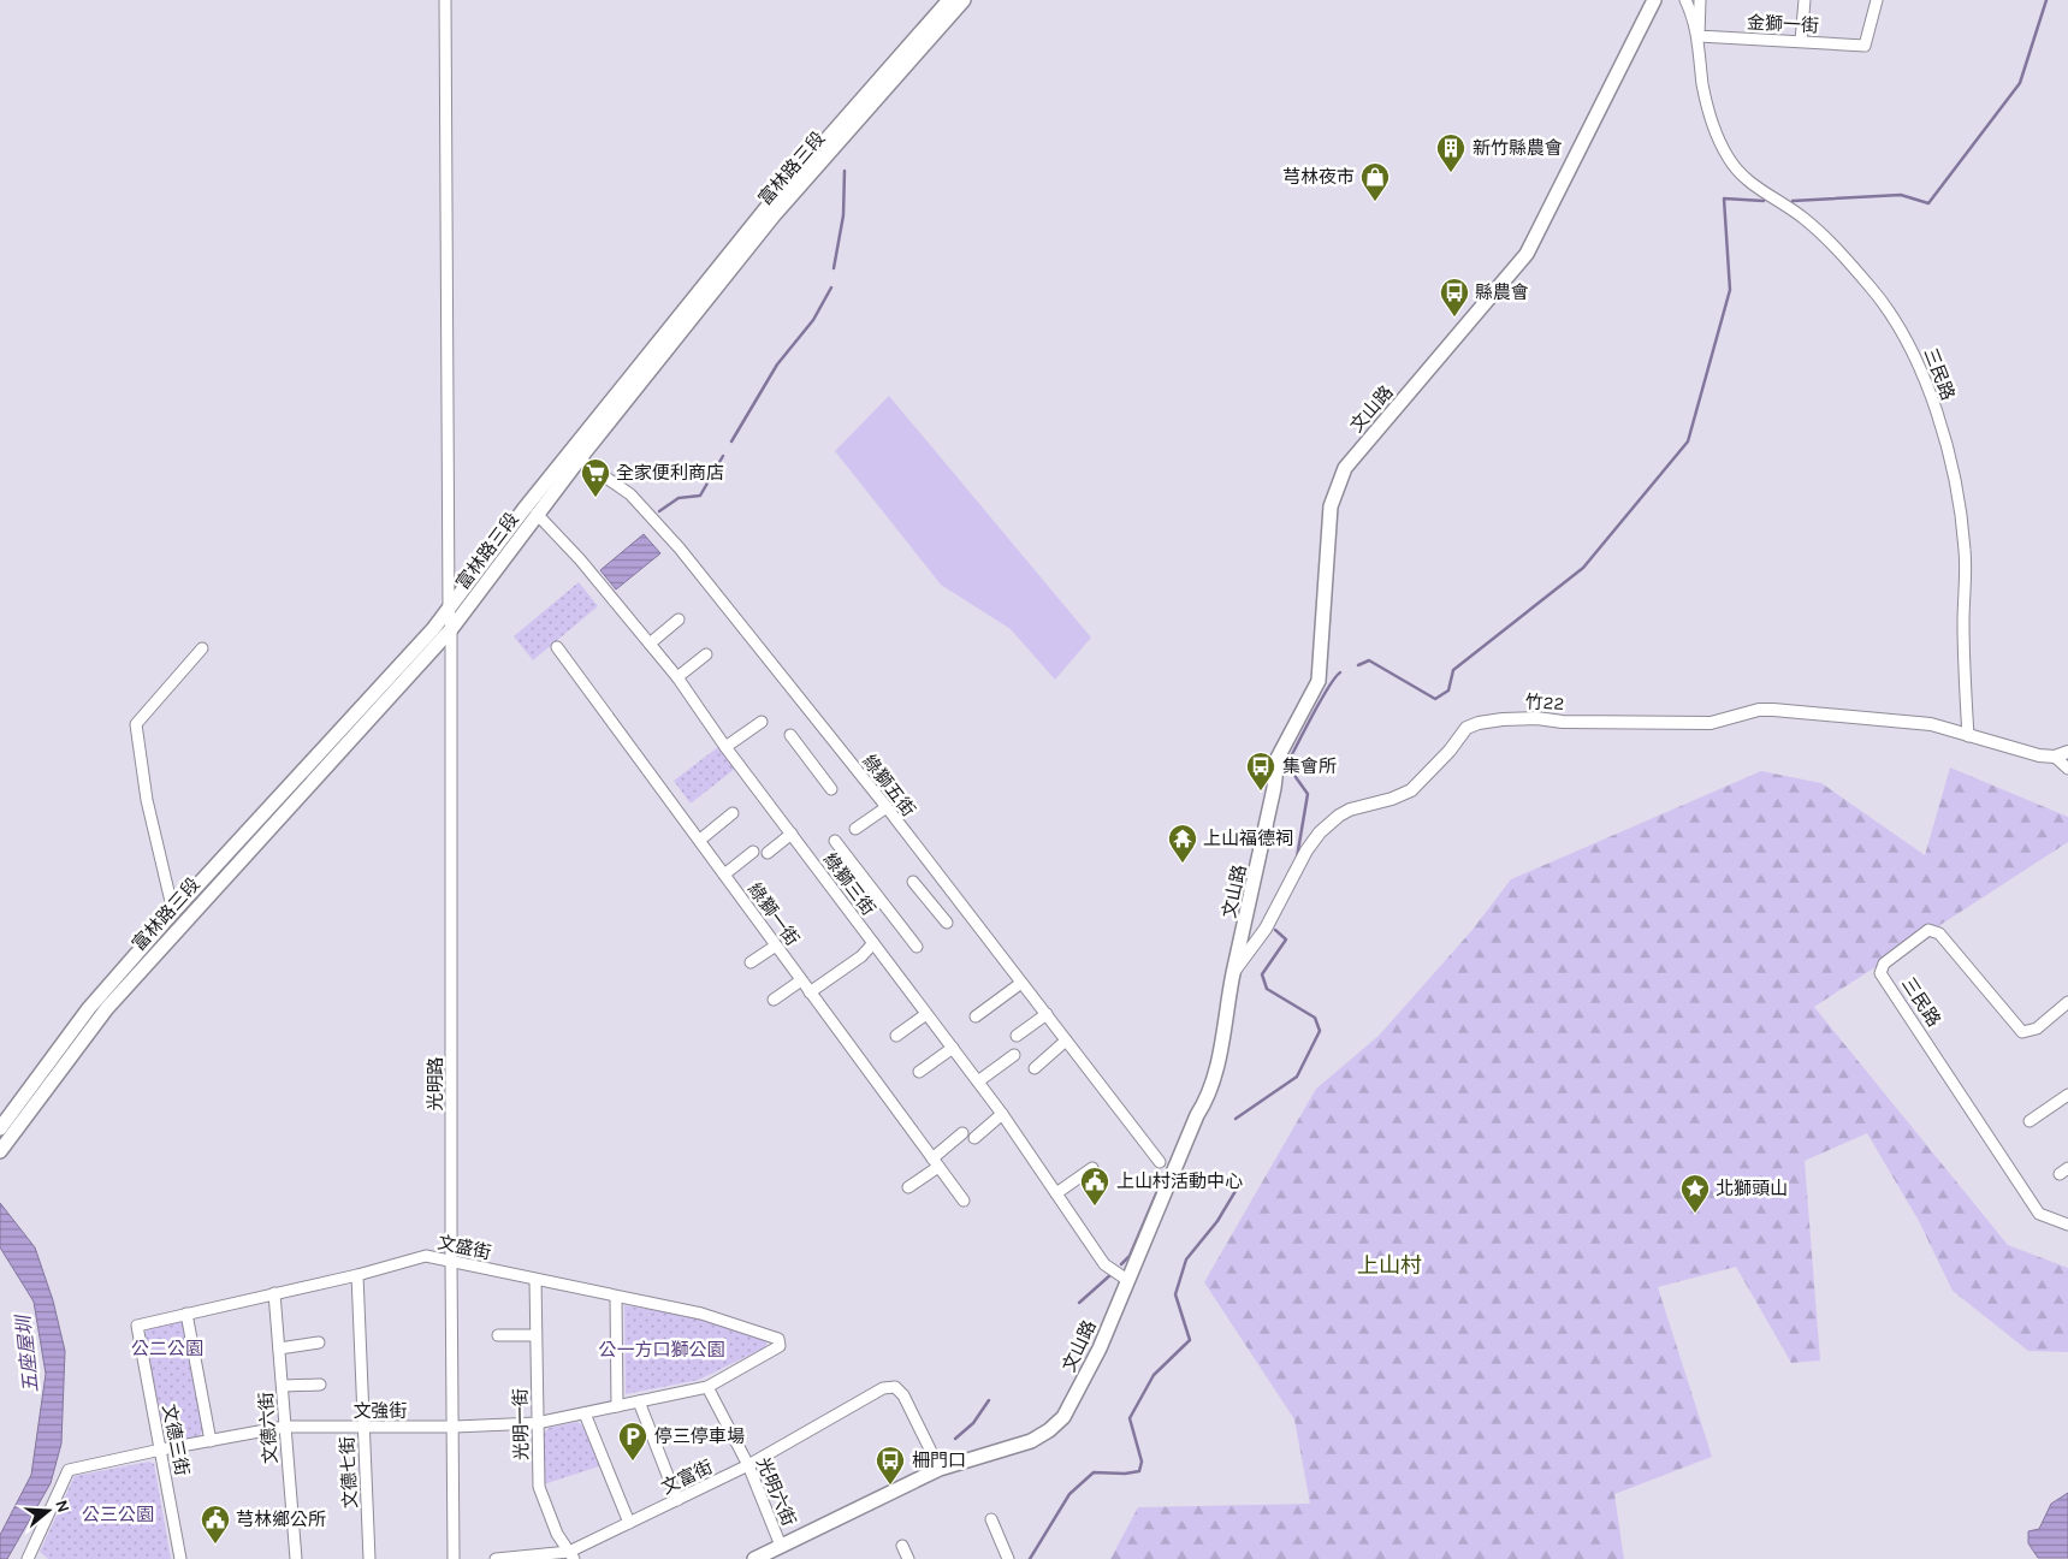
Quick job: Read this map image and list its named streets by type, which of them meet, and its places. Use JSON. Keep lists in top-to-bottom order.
{
  "streets": {
    "main road": ["富林路三段", "文山路"],
    "street": [
      "金獅一街",
      "三民路",
      "竹22",
      "綠獅五街",
      "綠獅三街",
      "綠獅一街",
      "光明路",
      "文盛街",
      "文強街",
      "光明一街",
      "文德六街",
      "文德三街",
      "文德七街",
      "文富街",
      "光明六街"
    ]
  },
  "crossings": [
    ["金獅一街", "三民路"],
    ["富林路三段", "綠獅五街"],
    ["富林路三段", "綠獅三街"],
    ["富林路三段", "光明路"],
    ["三民路", "竹22"],
    ["文山路", "竹22"],
    ["文山路", "綠獅三街"],
    ["文山路", "文富街"],
    ["文山路", "光明六街"],
    ["光明路", "文盛街"],
    ["光明路", "文強街"],
    ["文盛街", "文強街"],
    ["文盛街", "光明一街"],
    ["文盛街", "文德六街"],
    ["文盛街", "文德三街"],
    ["文盛街", "文德七街"],
    ["文強街", "光明一街"],
    ["文強街", "文德六街"],
    ["文強街", "文德三街"],
    ["文強街", "文德七街"],
    ["文強街", "光明六街"],
    ["光明一街", "文富街"],
    ["文富街", "光明六街"]
  ],
  "districts": ["上山村"],
  "water": ["五座屋圳"],
  "parks": ["公二公園", "公一方口獅公園", "公三公園"],
  "places": {
    "building": ["新竹縣農會"],
    "shop": ["芎林夜市"],
    "bus stop": ["縣農會", "集會所", "柵門口"],
    "supermarket": ["全家便利商店"],
    "temple": ["上山福德祠"],
    "public building": ["上山村活動中心", "芎林鄉公所"],
    "place": ["北獅頭山"],
    "parking": ["停三停車場"]
  },
  "north": "right"
}
